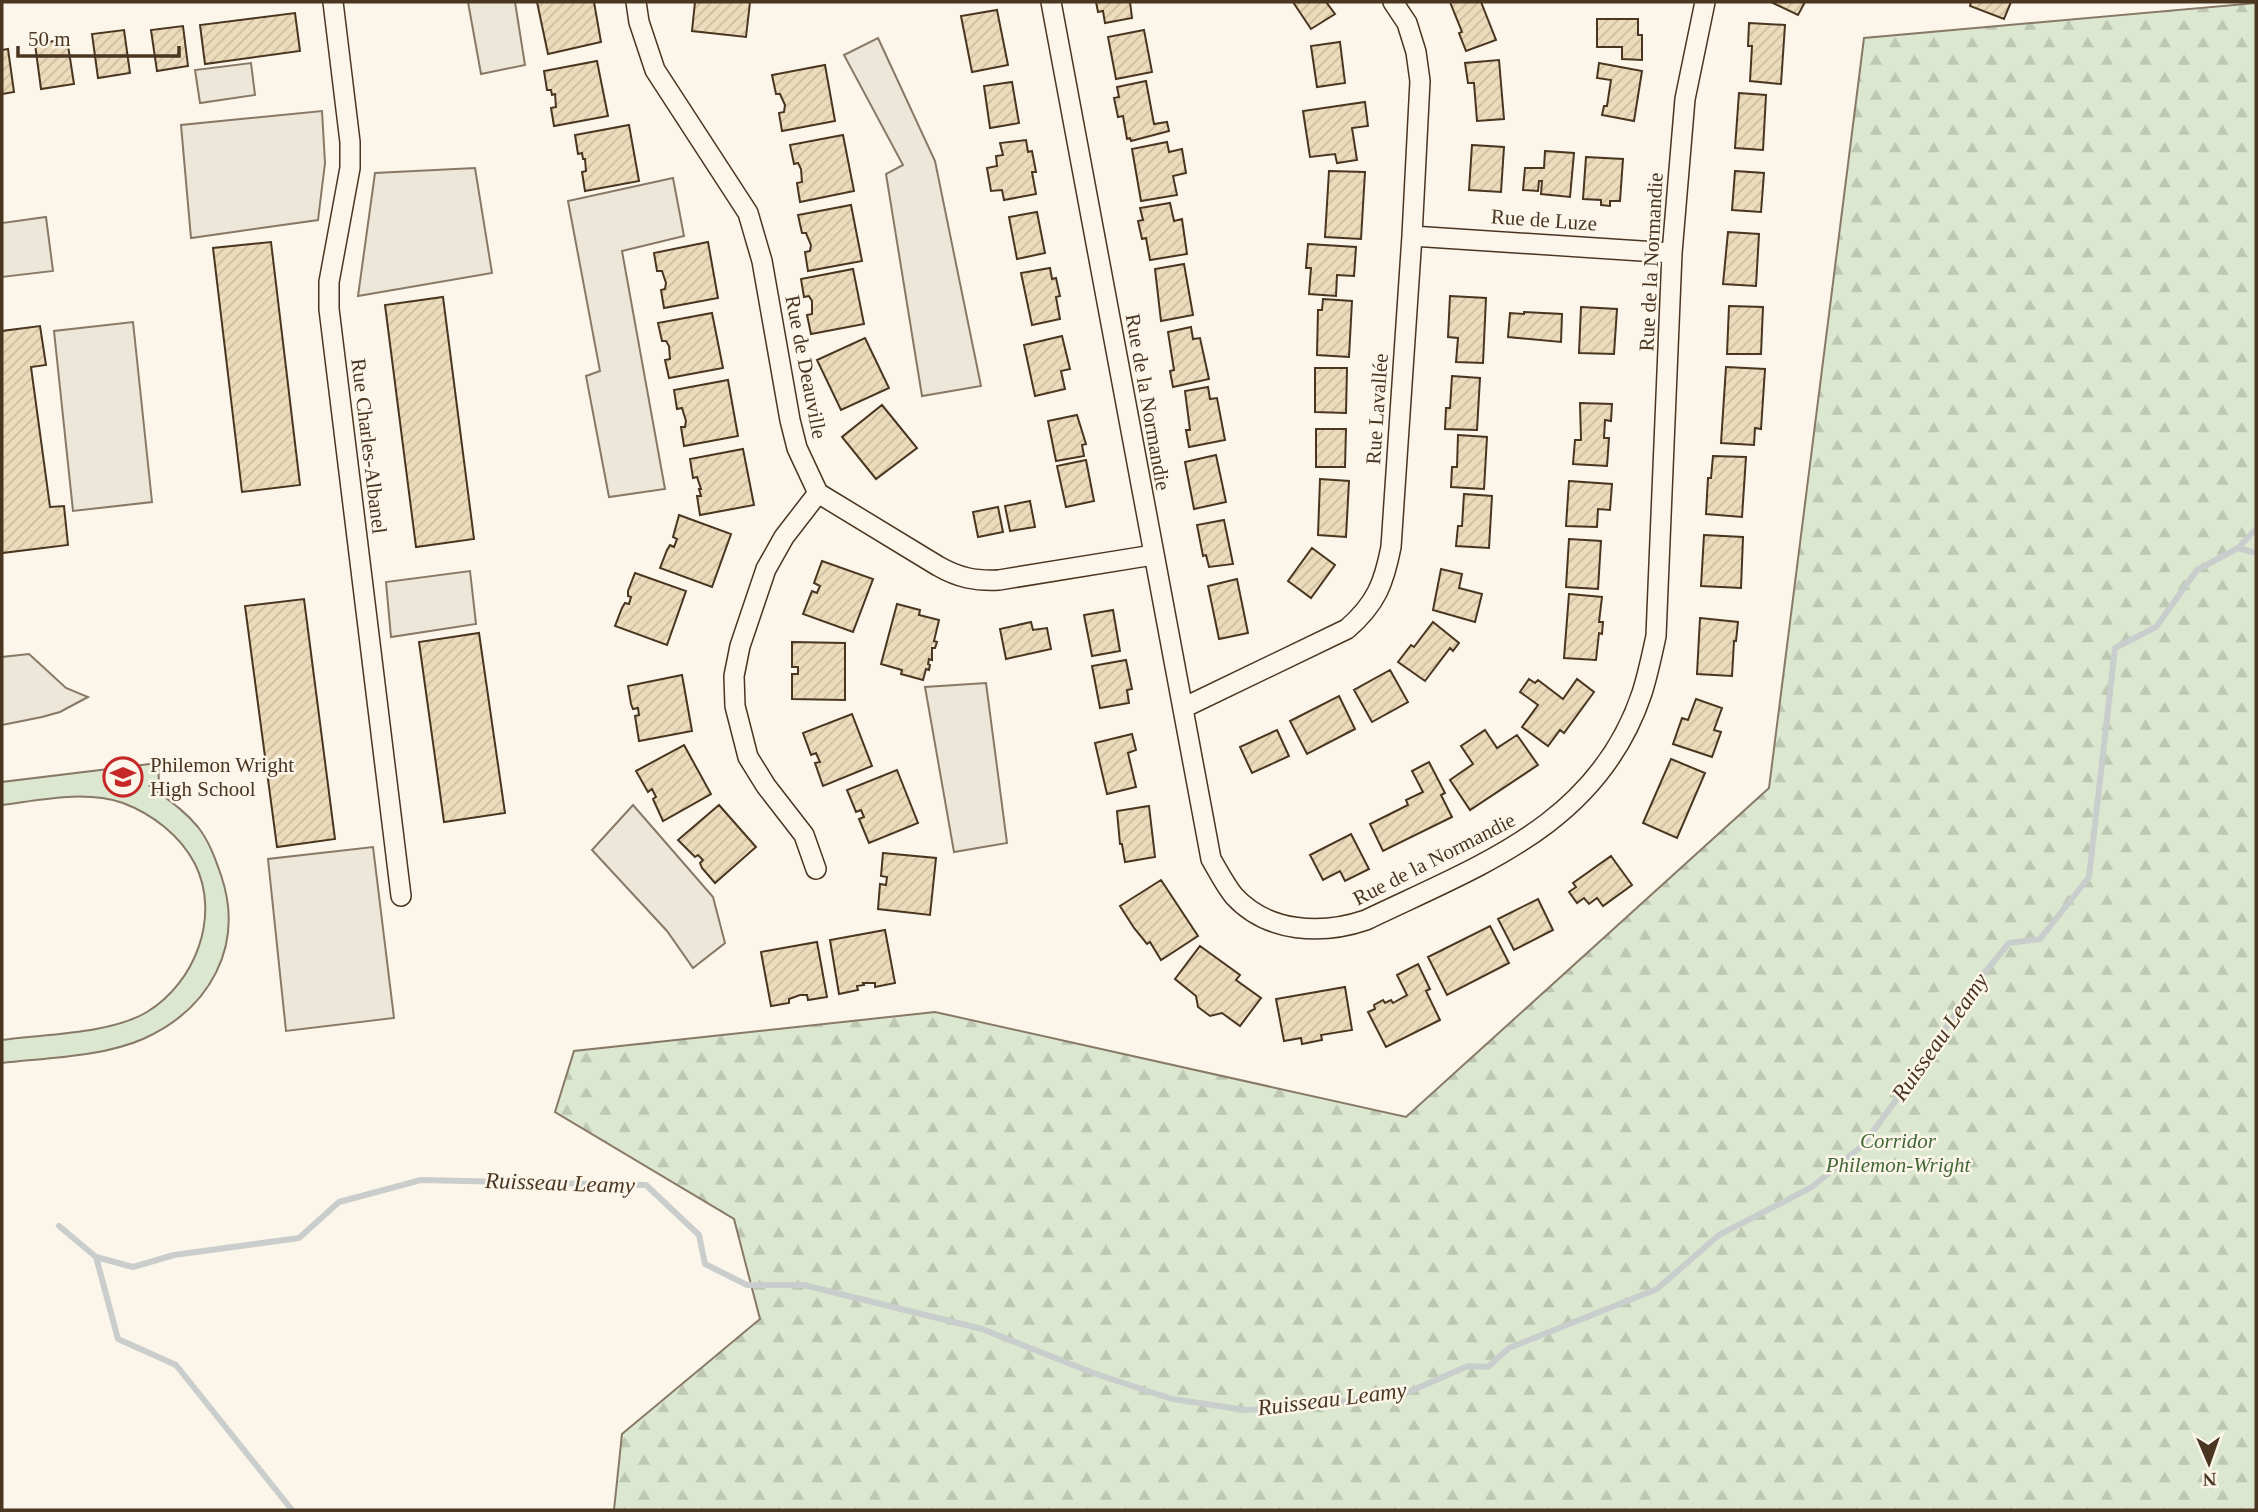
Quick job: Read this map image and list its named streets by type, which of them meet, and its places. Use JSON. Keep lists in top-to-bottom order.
{
  "streets": {
    "street": [
      "Rue de Luze",
      "Rue de la Normandie",
      "Rue de Deauville",
      "Rue Lavallée",
      "Rue Charles-Albanel"
    ]
  },
  "crossings": [
    ["Rue de Luze", "Rue de la Normandie"],
    ["Rue de Luze", "Rue Lavallée"],
    ["Rue de la Normandie", "Rue Lavallée"]
  ],
  "water": ["Ruisseau Leamy"],
  "parks": ["Corridor Philemon-Wright"],
  "places": {
    "school or university": ["Philemon Wright High School"]
  },
  "scale_bar": "50 m",
  "north": "bottom"
}
